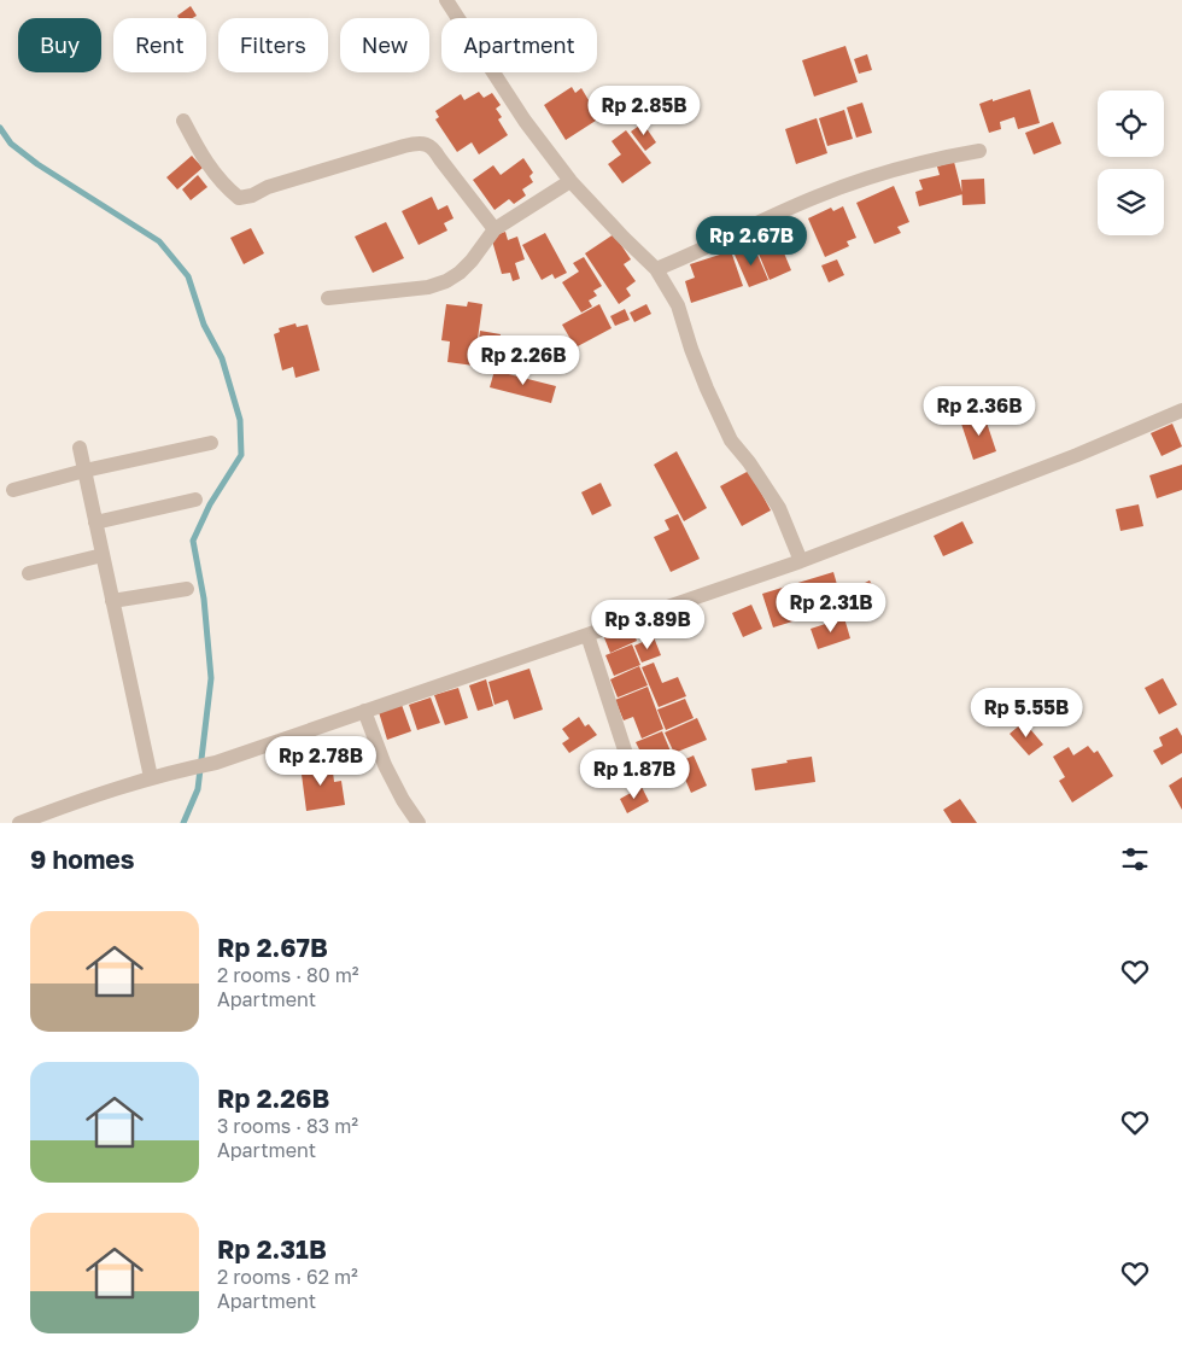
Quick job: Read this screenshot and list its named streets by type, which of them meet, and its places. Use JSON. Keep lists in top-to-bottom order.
{
  "page": {
    "chip": [
      "Buy",
      "Rent",
      "Filters",
      "New",
      "Apartment"
    ],
    "price": [
      "Rp 2.85B",
      "Rp 2.67B",
      "Rp 2.26B",
      "Rp 2.36B",
      "Rp 2.31B",
      "Rp 3.89B",
      "Rp 5.55B",
      "Rp 2.78B",
      "Rp 1.87B"
    ],
    "heading": "9 homes",
    "list": [
      {
        "name": "Rp 2.67B",
        "note": "2 rooms · 80 m² · Apartment"
      },
      {
        "name": "Rp 2.26B",
        "note": "3 rooms · 83 m² · Apartment"
      },
      {
        "name": "Rp 2.31B",
        "note": "2 rooms · 62 m² · Apartment"
      }
    ]
  }
}
